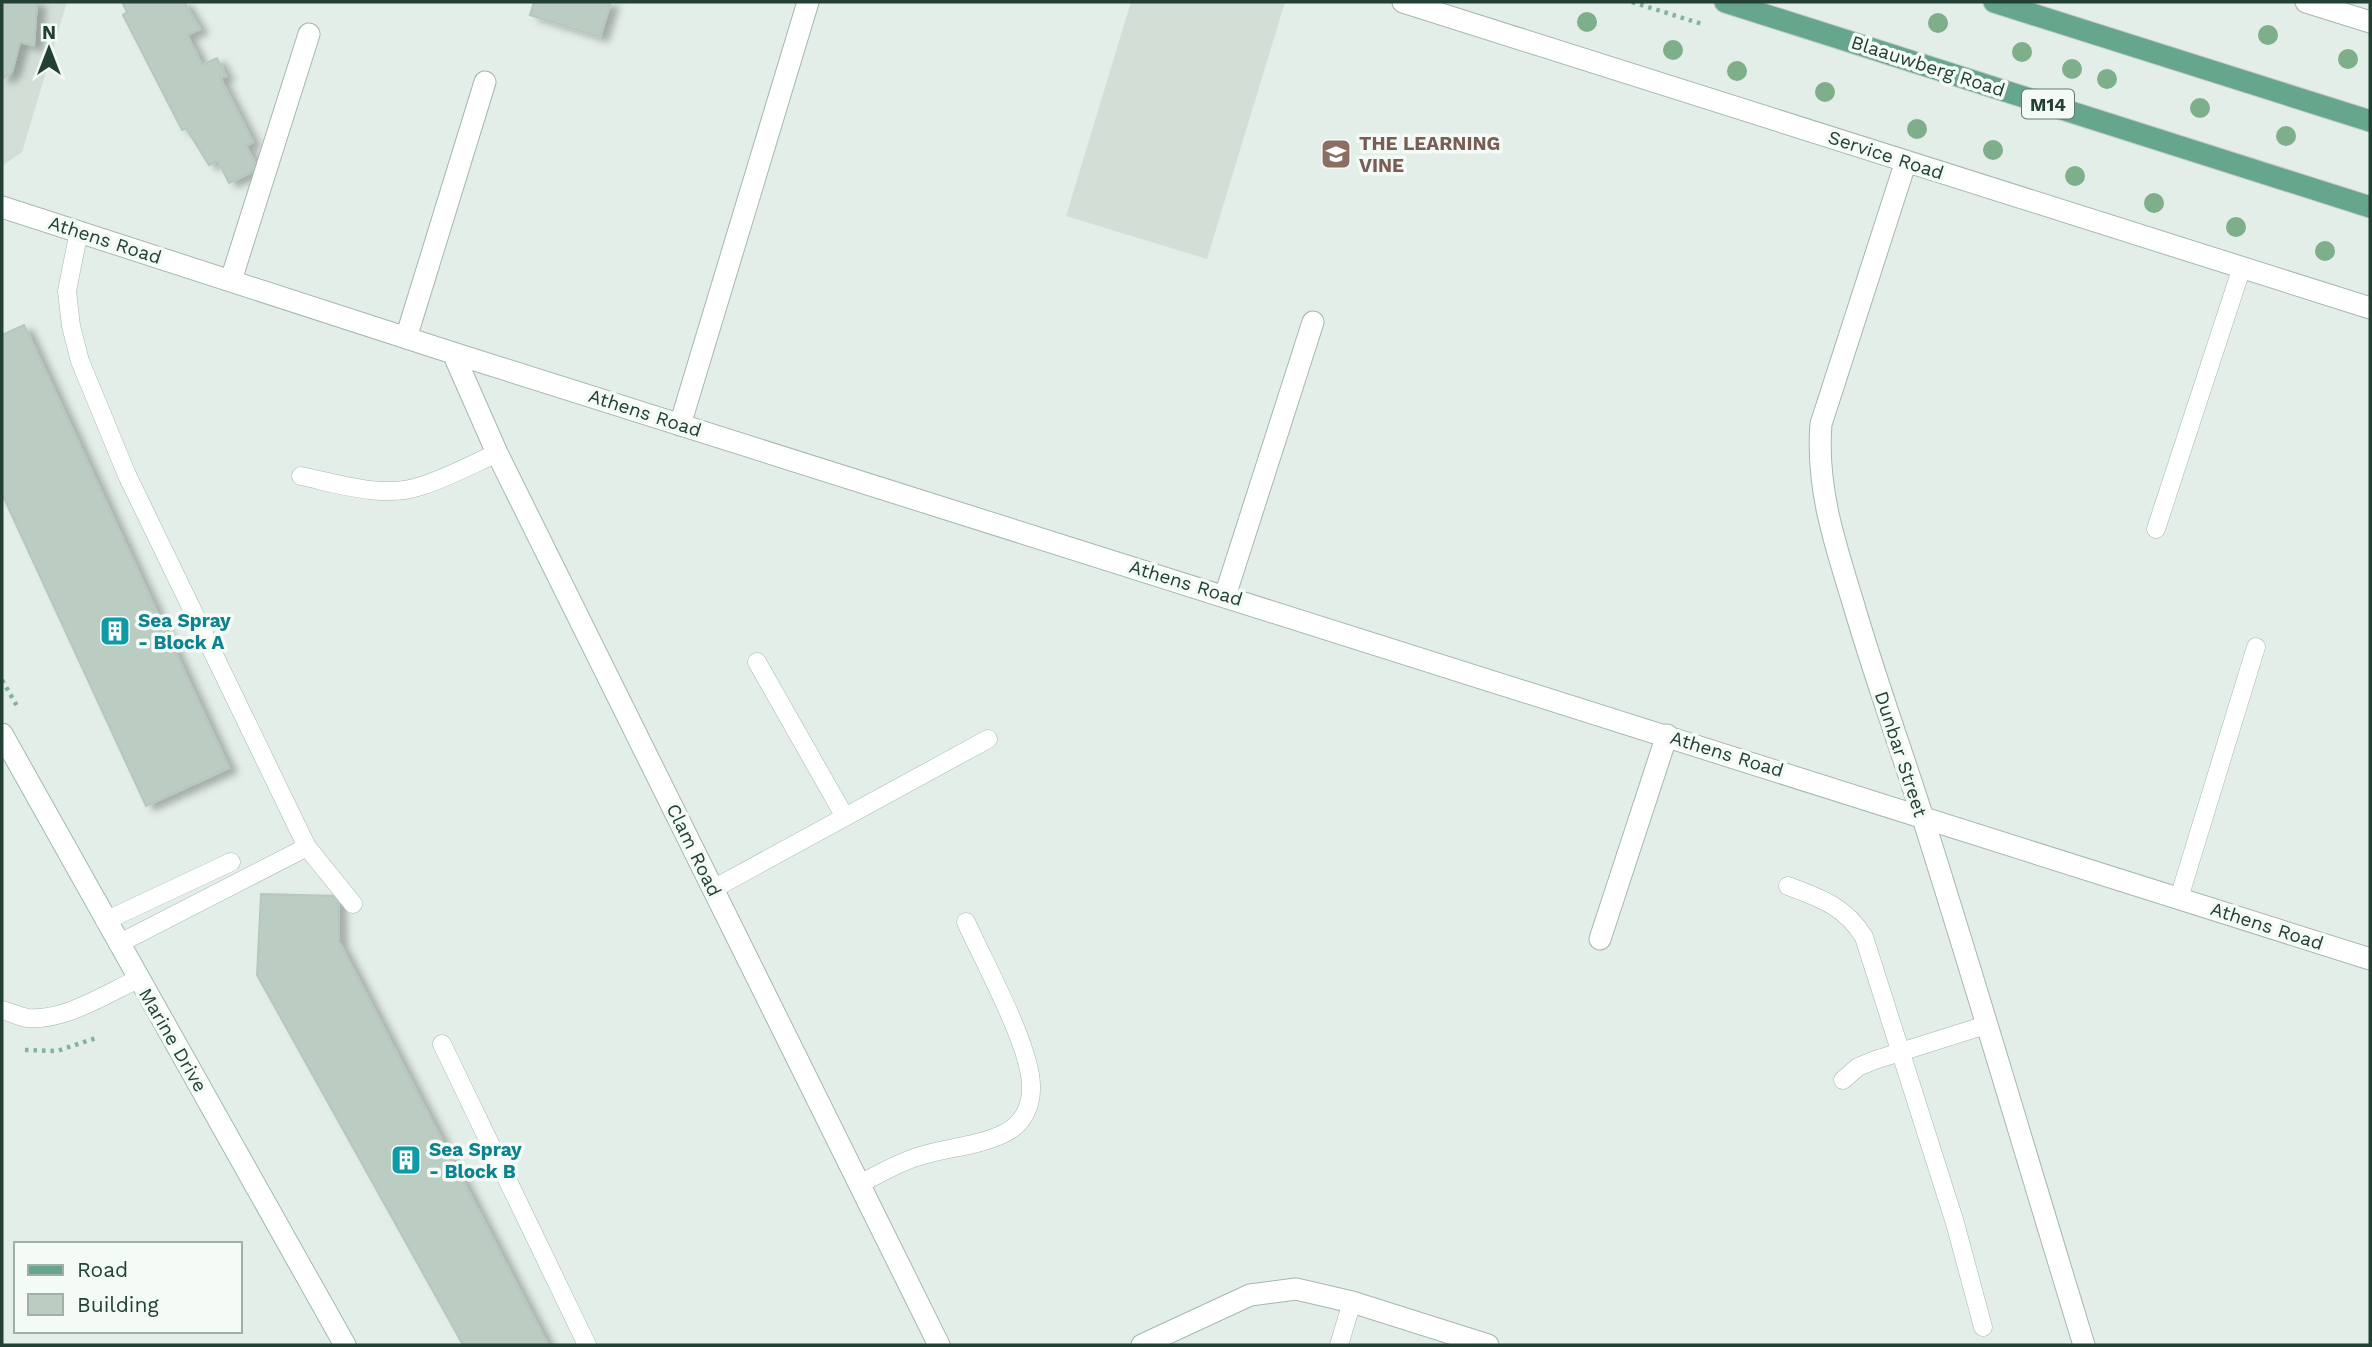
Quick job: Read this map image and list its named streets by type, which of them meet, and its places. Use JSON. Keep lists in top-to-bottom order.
{
  "streets": {
    "main road": ["Blaauwberg Road", "M14"],
    "street": [
      "Service Road",
      "Athens Road",
      "Dunbar Street",
      "Clam Road",
      "Marine Drive"
    ]
  },
  "crossings": [
    ["Service Road", "Dunbar Street"],
    ["Athens Road", "Dunbar Street"],
    ["Athens Road", "Clam Road"]
  ],
  "places": {
    "school or university": ["THE LEARNING VINE"],
    "building": ["Sea Spray - Block A", "Sea Spray - Block B"]
  },
  "legend": ["Road", "Building"],
  "north": "top"
}
